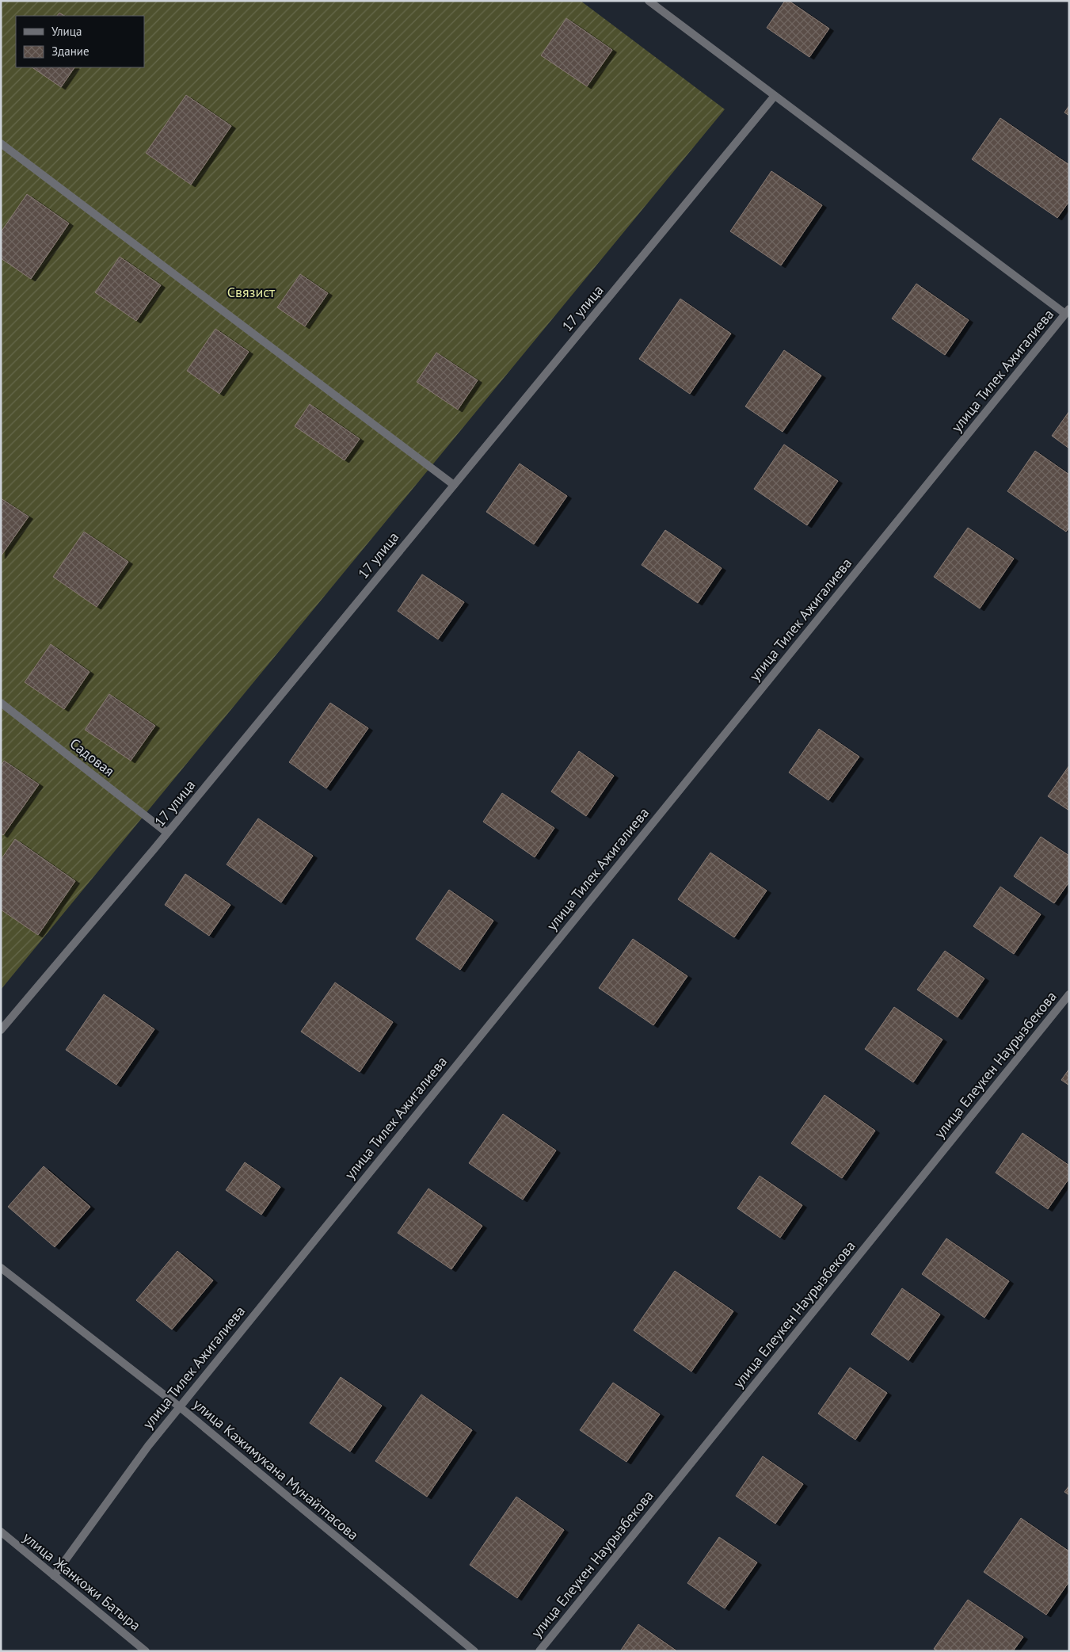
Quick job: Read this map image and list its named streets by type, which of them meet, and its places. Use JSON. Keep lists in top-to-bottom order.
{
  "streets": {
    "street": [
      "17 улица",
      "улица Тилек Ажигалиева",
      "Садовая",
      "улица Елеукен Наурызбекова",
      "улица Кажимукана Мунайтпасова",
      "улица Жанкожи Батыра"
    ]
  },
  "crossings": [
    ["17 улица", "Садовая"],
    ["улица Тилек Ажигалиева", "улица Кажимукана Мунайтпасова"],
    ["улица Тилек Ажигалиева", "улица Жанкожи Батыра"]
  ],
  "parks": ["Связист"],
  "legend": ["Улица", "Здание"]
}
